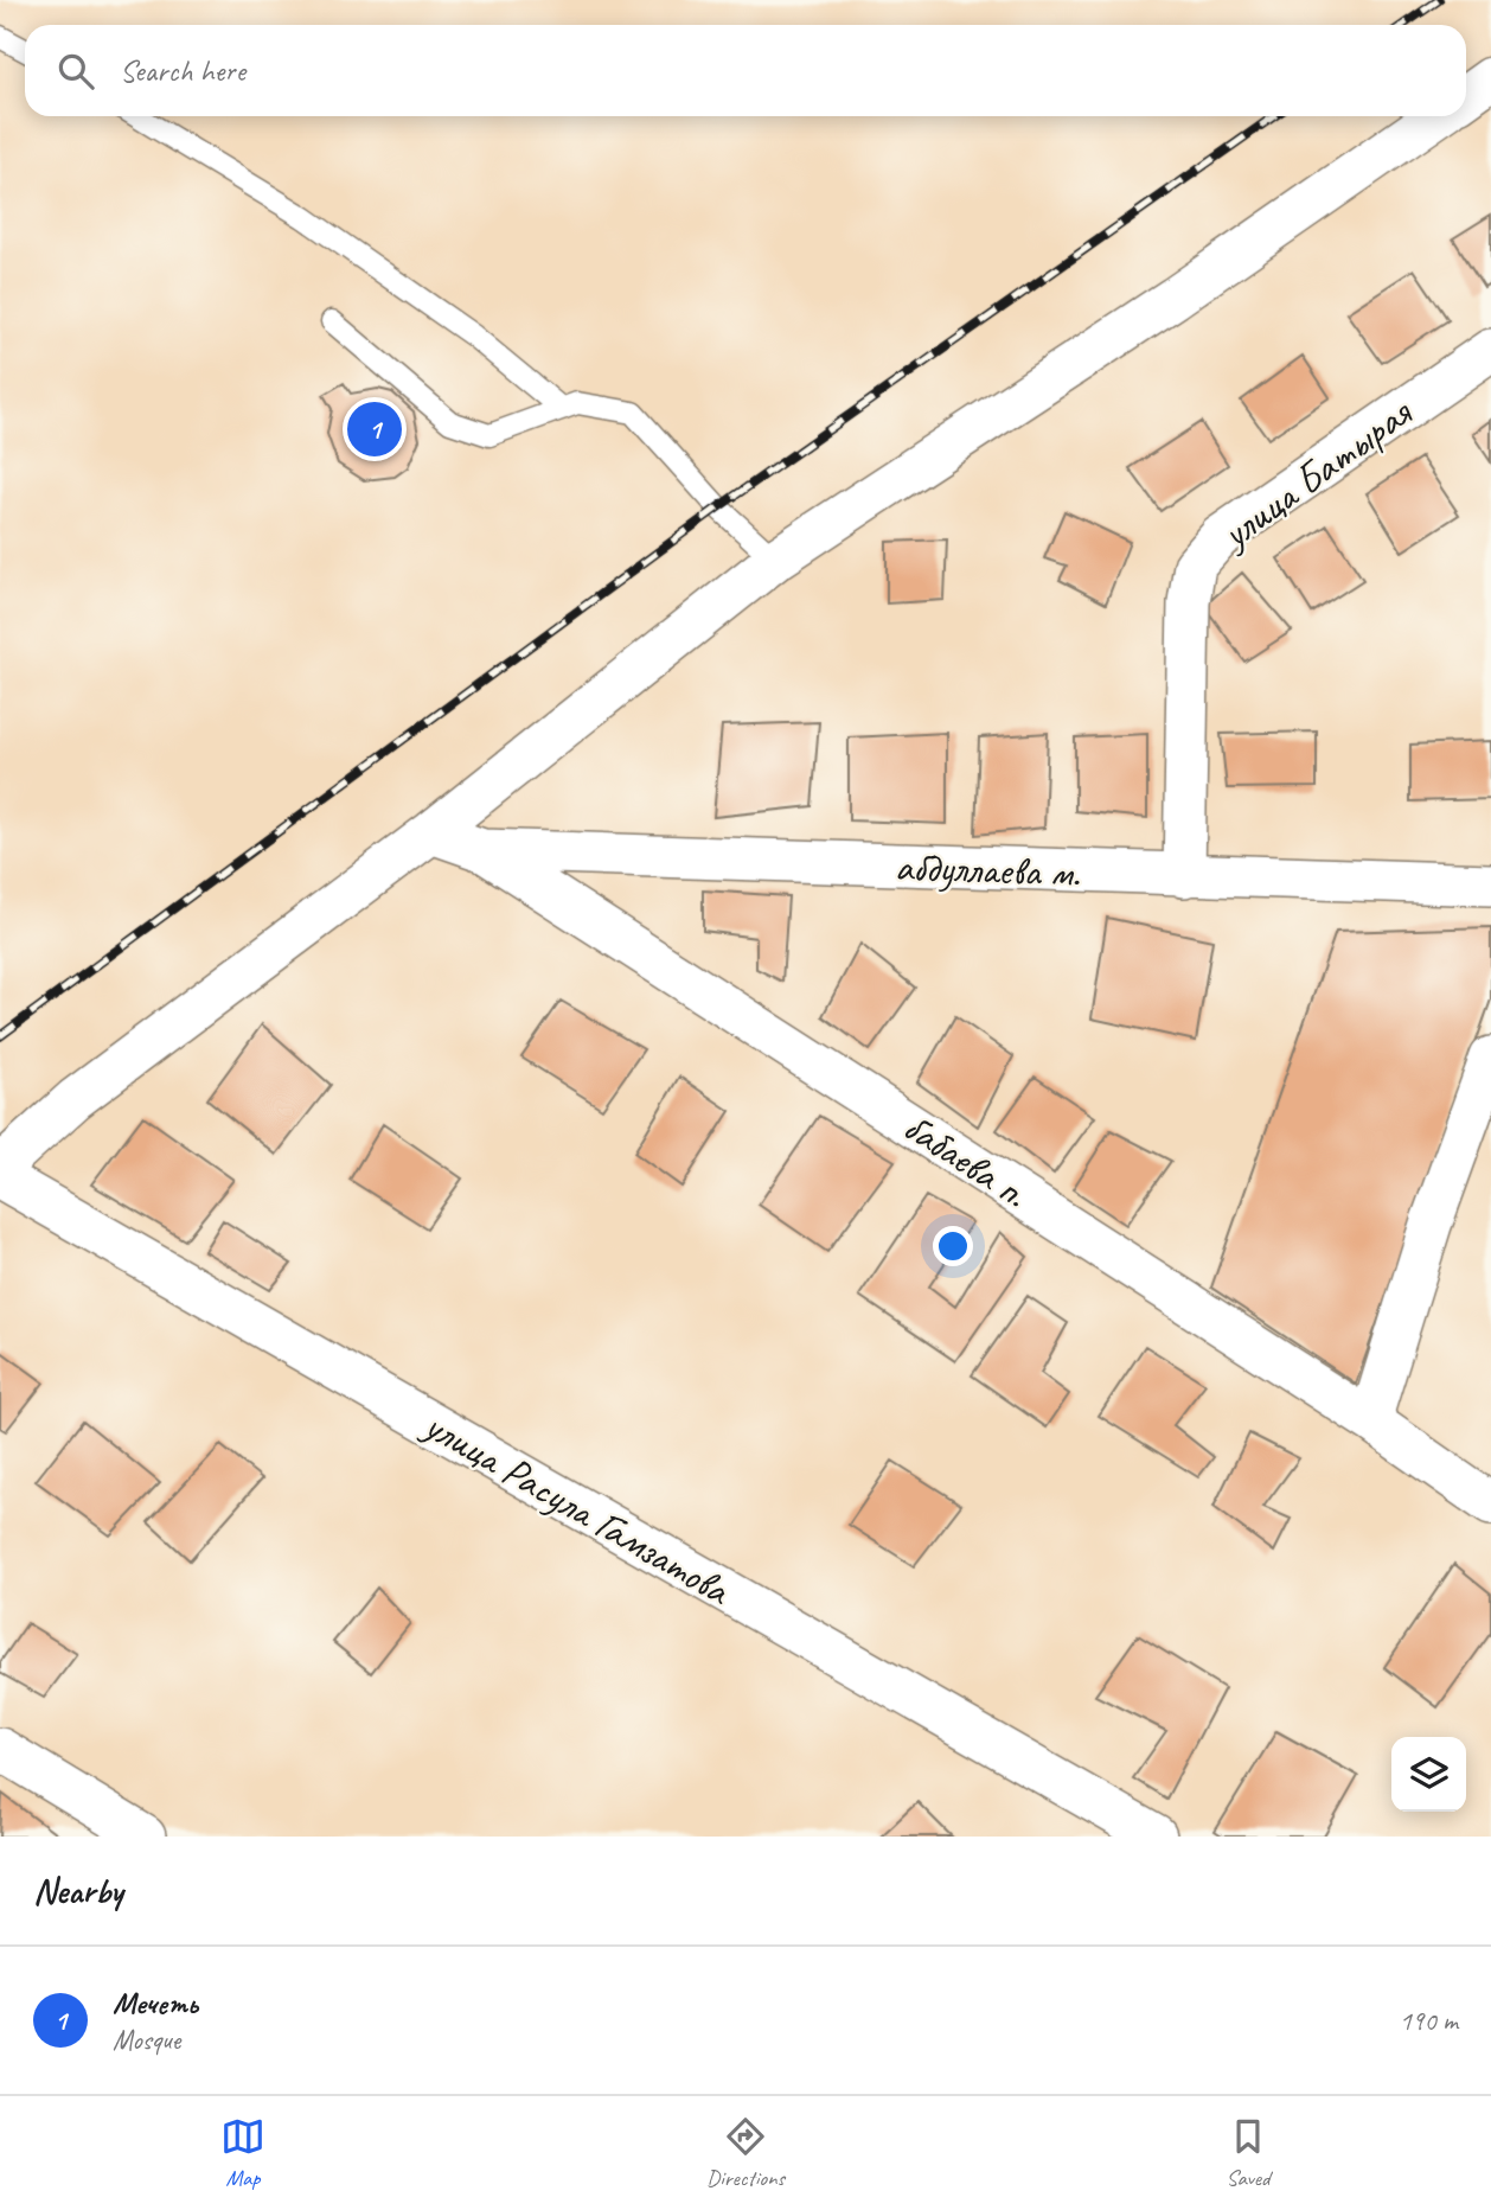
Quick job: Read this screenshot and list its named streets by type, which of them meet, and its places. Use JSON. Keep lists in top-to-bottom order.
{
  "streets": {
    "street": [
      "улица Батырая",
      "абдуллаева м.",
      "бабаева п.",
      "улица Расула Гамзатова"
    ]
  },
  "crossings": [
    ["улица Батырая", "абдуллаева м."],
    ["абдуллаева м.", "бабаева п."]
  ],
  "page": {
    "search": "Search here",
    "pins": "1",
    "heading": "Nearby",
    "list": [
      {
        "mark": "1",
        "name": "Мечеть",
        "note": "Mosque",
        "value": "190 m"
      }
    ],
    "nav": ["Map", "Directions", "Saved"]
  }
}
